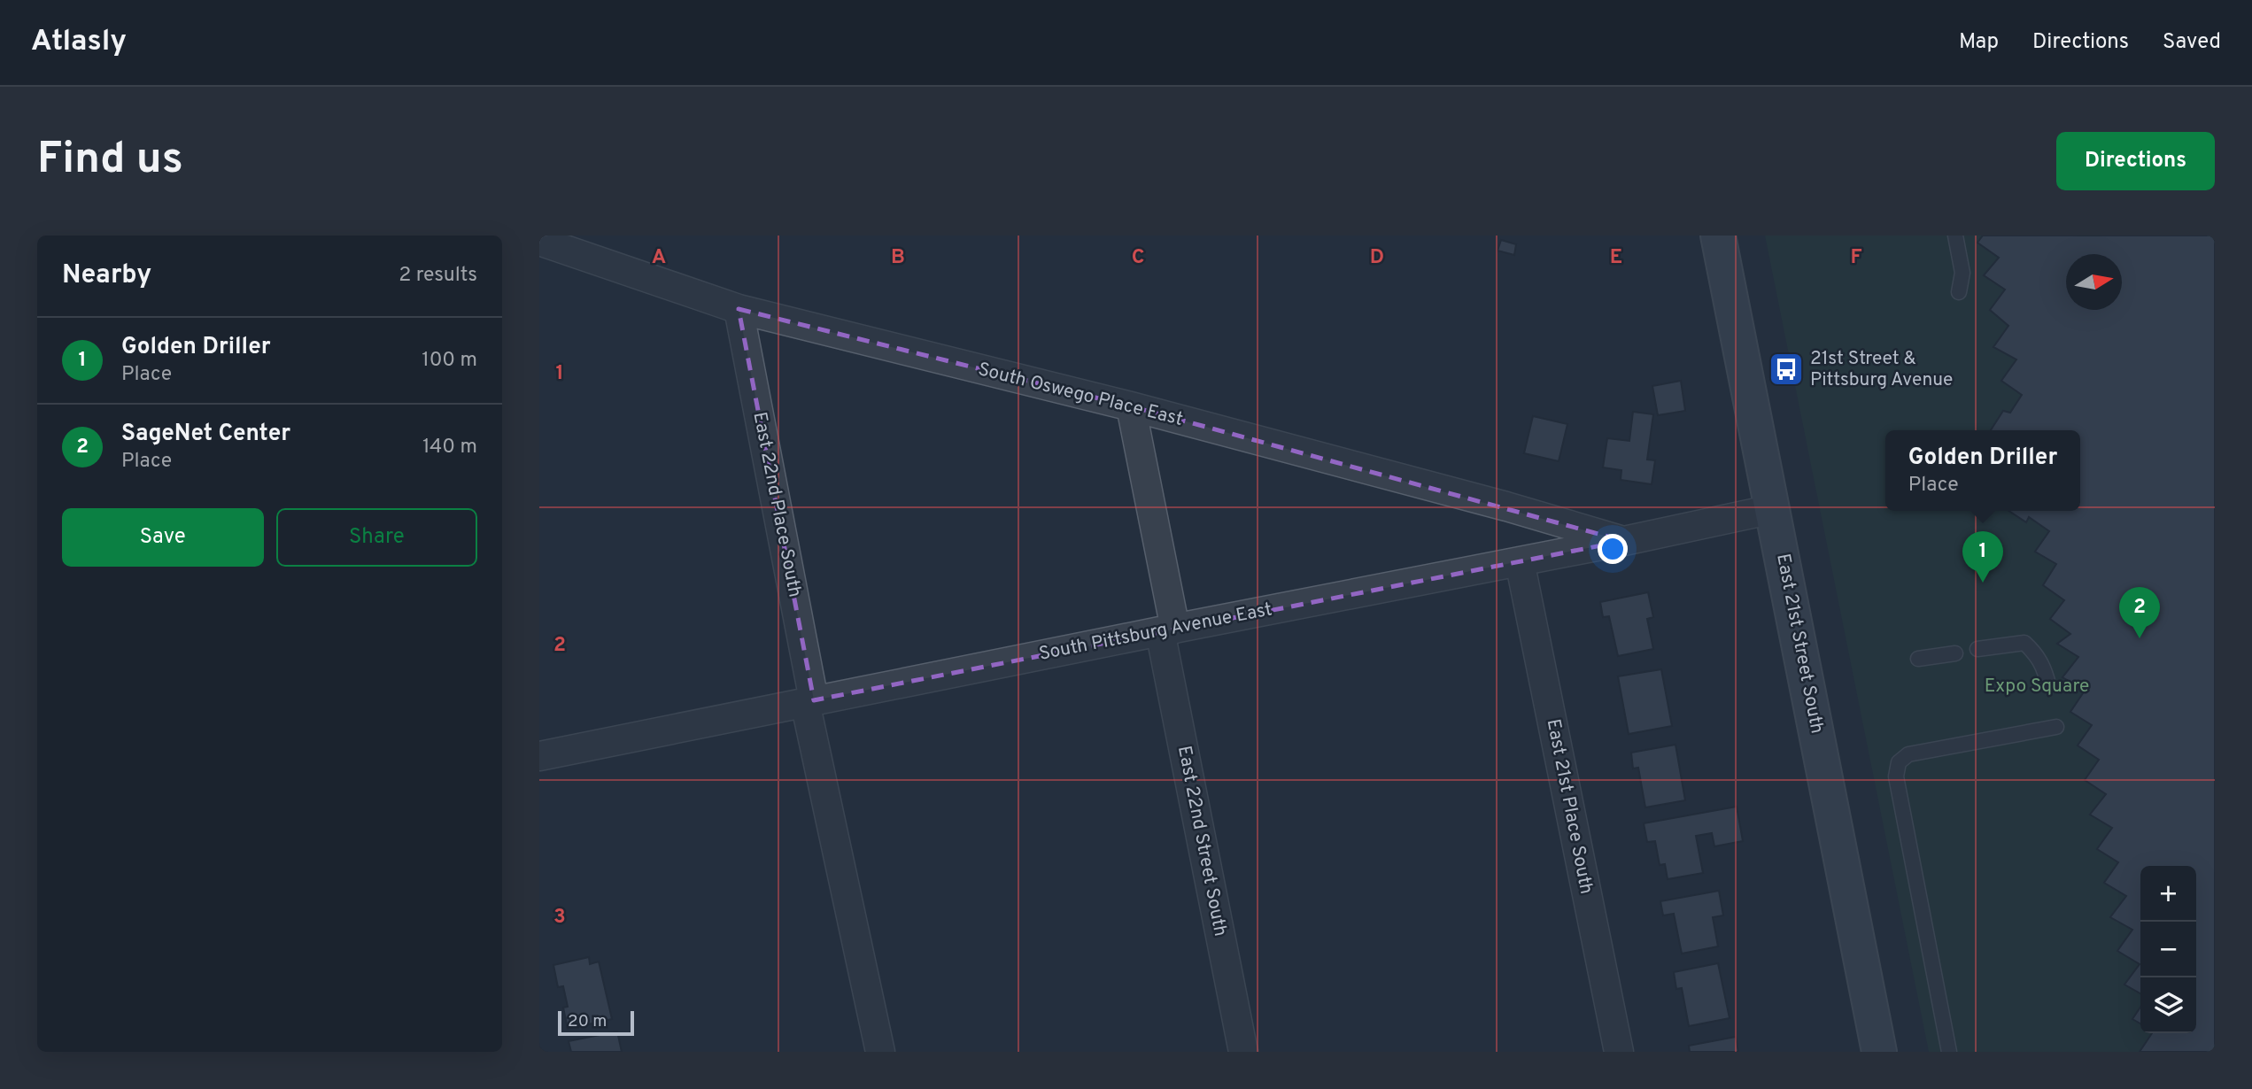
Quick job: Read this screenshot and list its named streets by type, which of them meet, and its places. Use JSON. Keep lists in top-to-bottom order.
{
  "streets": {
    "main road": ["East 21st Street South"],
    "street": [
      "South Oswego Place East",
      "East 22nd Place South",
      "South Pittsburg Avenue East",
      "East 21st Place South",
      "East 22nd Street South"
    ]
  },
  "crossings": [
    ["South Oswego Place East", "East 22nd Place South"],
    ["South Oswego Place East", "South Pittsburg Avenue East"],
    ["South Oswego Place East", "East 22nd Street South"],
    ["East 22nd Place South", "South Pittsburg Avenue East"],
    ["South Pittsburg Avenue East", "East 21st Street South"],
    ["South Pittsburg Avenue East", "East 21st Place South"],
    ["South Pittsburg Avenue East", "East 22nd Street South"]
  ],
  "parks": ["Expo Square"],
  "places": {
    "bus stop": ["21st Street & Pittsburg Avenue"]
  },
  "scale_bar": "20 m",
  "north": "right",
  "page": {
    "header": "Atlasly",
    "nav": ["Map", "Directions", "Saved"],
    "buttons": [
      "Directions",
      ["Save", "Share"]
    ],
    "title": "Find us",
    "heading": ["Nearby", "2 results"],
    "list": [
      {
        "mark": "1",
        "name": "Golden Driller",
        "note": "Place",
        "value": "100 m"
      },
      {
        "mark": "2",
        "name": "SageNet Center",
        "note": "Place",
        "value": "140 m"
      }
    ],
    "popup": ["Golden Driller", "Place"],
    "pins": ["1", "2"],
    "map_buttons": ["+", "−"],
    "scale": "20 m"
  },
  "grid": {
    "columns": [
      "A",
      "B",
      "C",
      "D",
      "E",
      "F"
    ],
    "rows": ["1", "2", "3"]
  }
}
